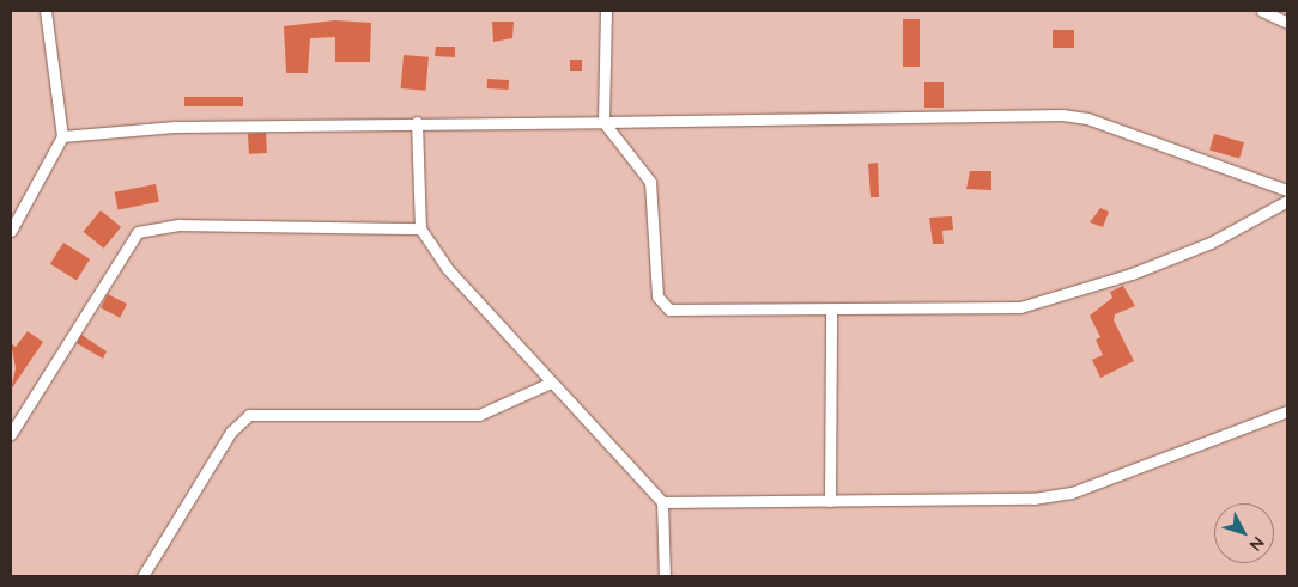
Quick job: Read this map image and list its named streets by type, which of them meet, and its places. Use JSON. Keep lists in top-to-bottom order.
{
  "north": "bottom right"
}
